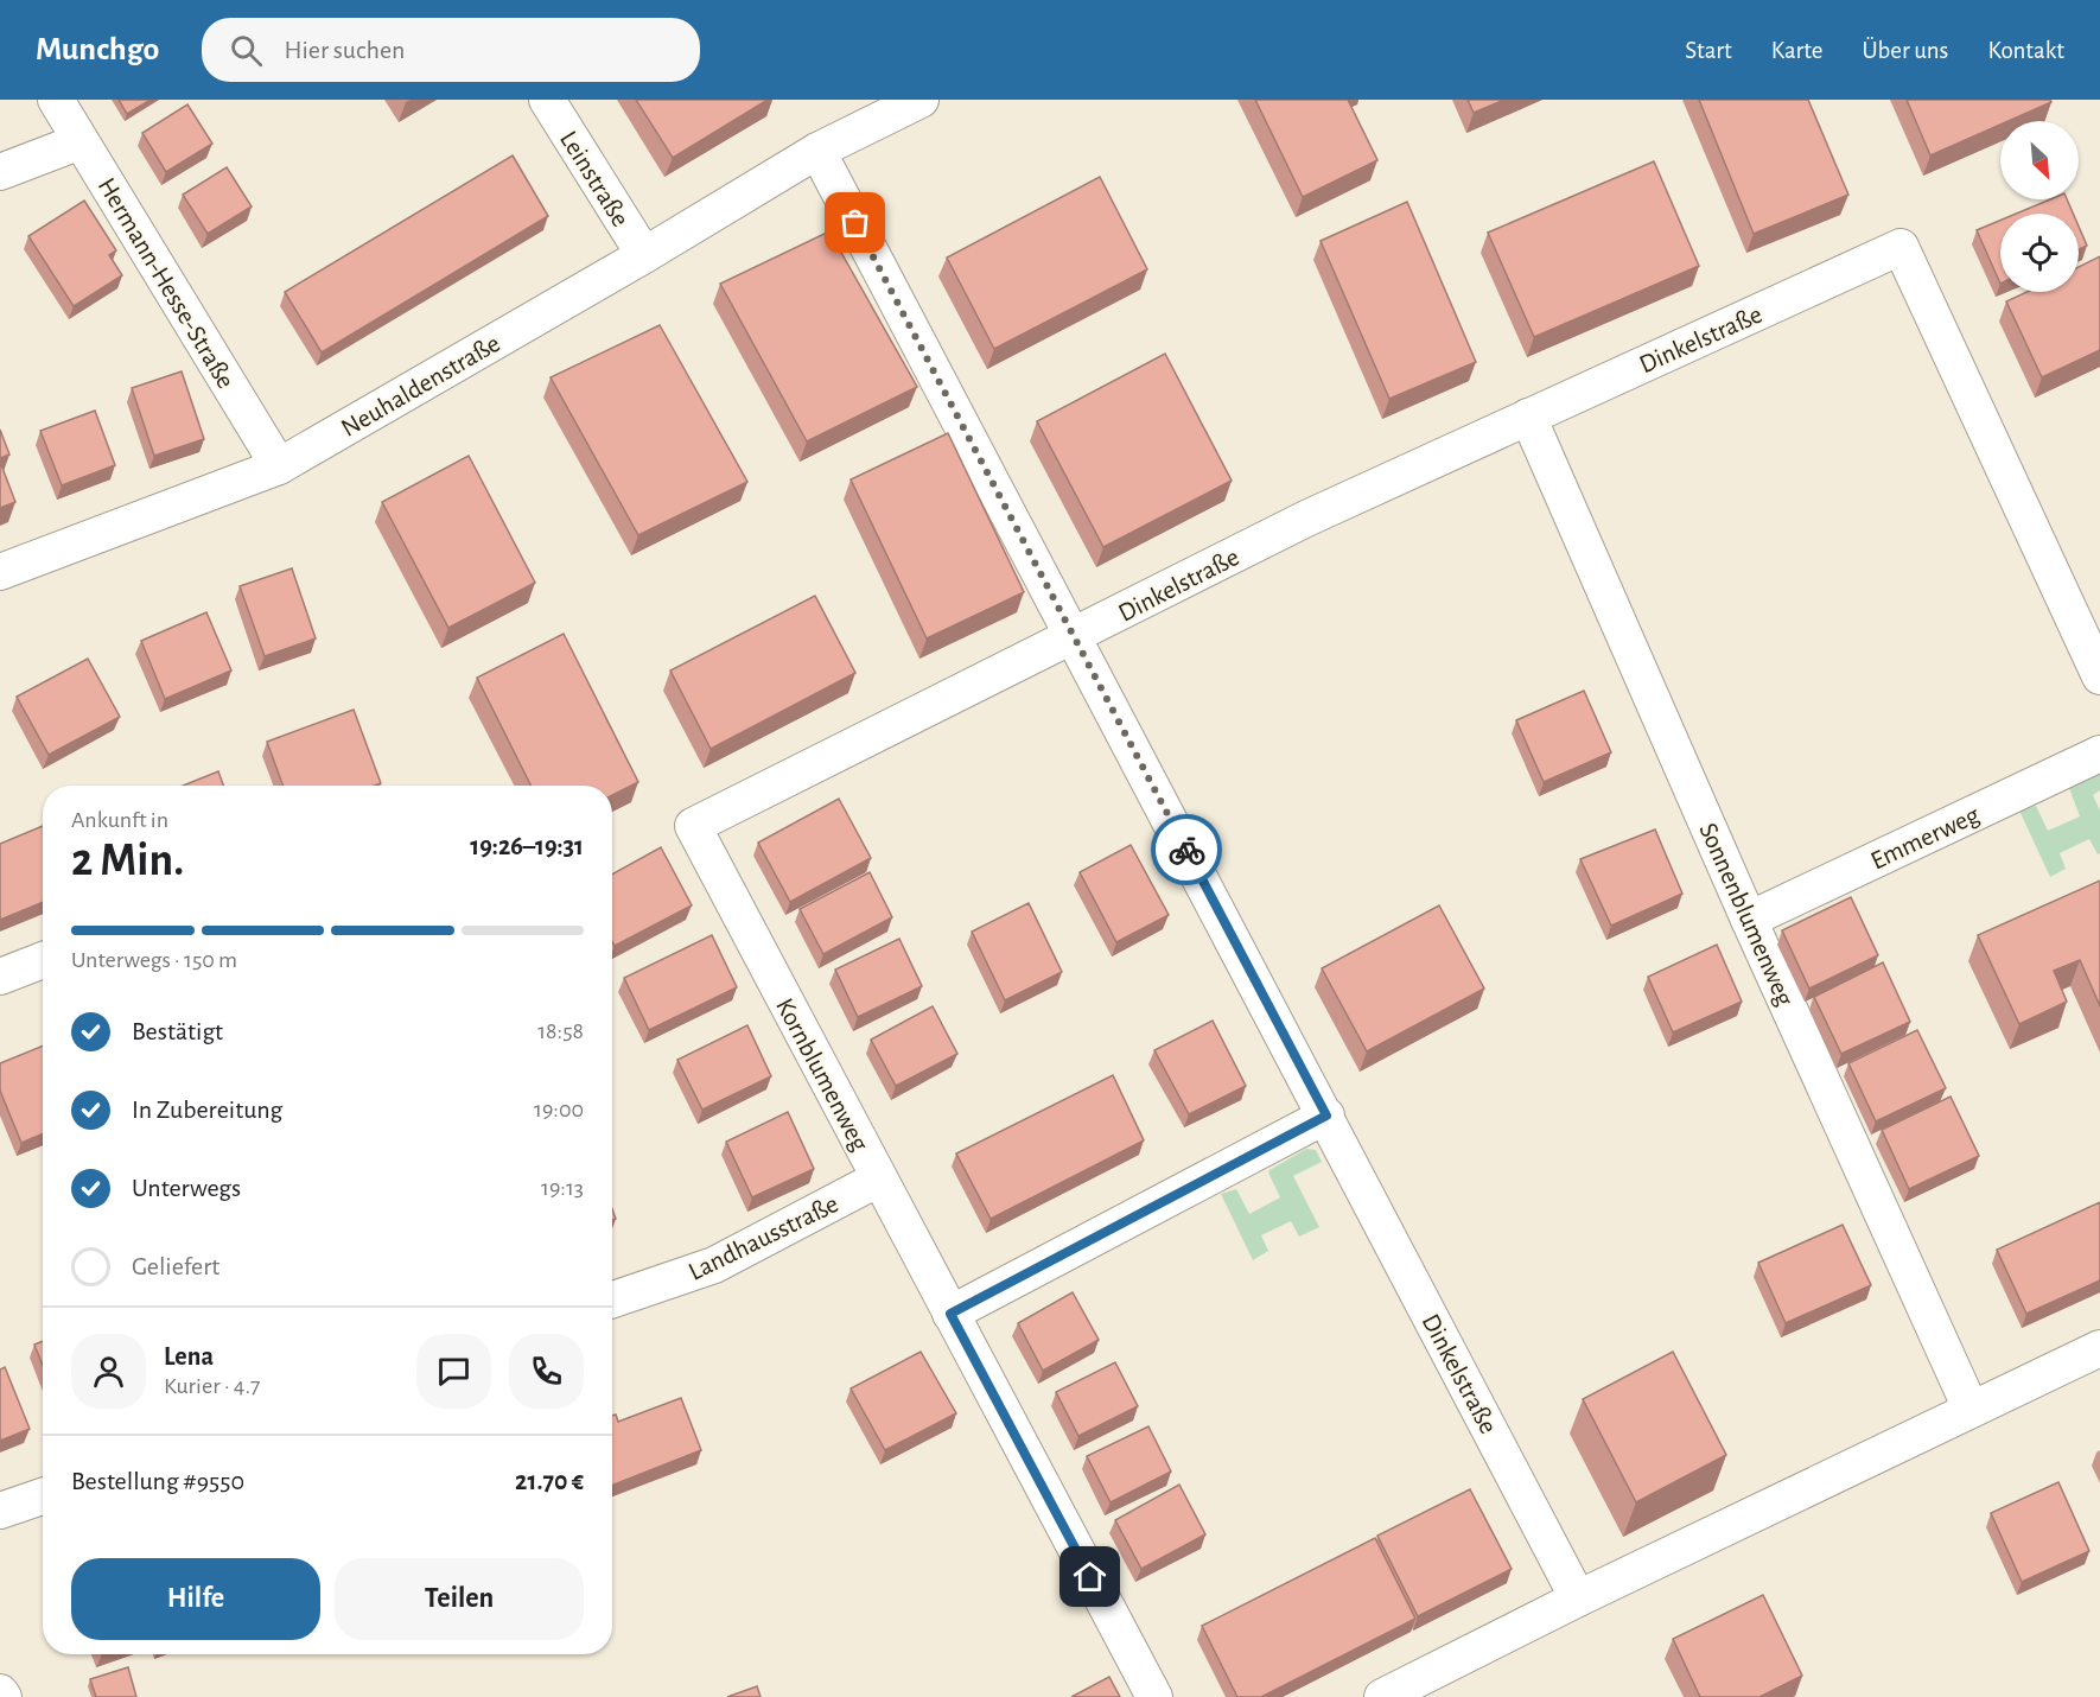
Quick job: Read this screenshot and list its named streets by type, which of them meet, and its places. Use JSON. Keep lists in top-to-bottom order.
{
  "streets": {
    "street": [
      "Leinstraße",
      "Hermann-Hesse-Straße",
      "Dinkelstraße",
      "Neuhaldenstraße",
      "Emmerweg",
      "Sonnenblumenweg",
      "Kornblumenweg",
      "Landhausstraße"
    ]
  },
  "crossings": [
    ["Leinstraße", "Neuhaldenstraße"],
    ["Hermann-Hesse-Straße", "Neuhaldenstraße"],
    ["Dinkelstraße", "Neuhaldenstraße"],
    ["Dinkelstraße", "Sonnenblumenweg"],
    ["Dinkelstraße", "Kornblumenweg"],
    ["Emmerweg", "Sonnenblumenweg"],
    ["Kornblumenweg", "Landhausstraße"]
  ],
  "north": "bottom right",
  "page": {
    "header": "Munchgo",
    "search": "Hier suchen",
    "nav": [
      "Start",
      "Karte",
      "Über uns",
      "Kontakt"
    ],
    "heading": ["2 Min.", "Ankunft in", "19:26–19:31"],
    "panel": [
      "Lena",
      "Kurier · 4.7",
      "Bestellung #9550",
      "21.70 €"
    ],
    "bar": "Unterwegs · 150 m",
    "list": [
      ["Bestätigt", "18:58"],
      ["In Zubereitung", "19:00"],
      ["Unterwegs", "19:13"],
      "Geliefert"
    ],
    "buttons": ["Hilfe", "Teilen"]
  }
}
